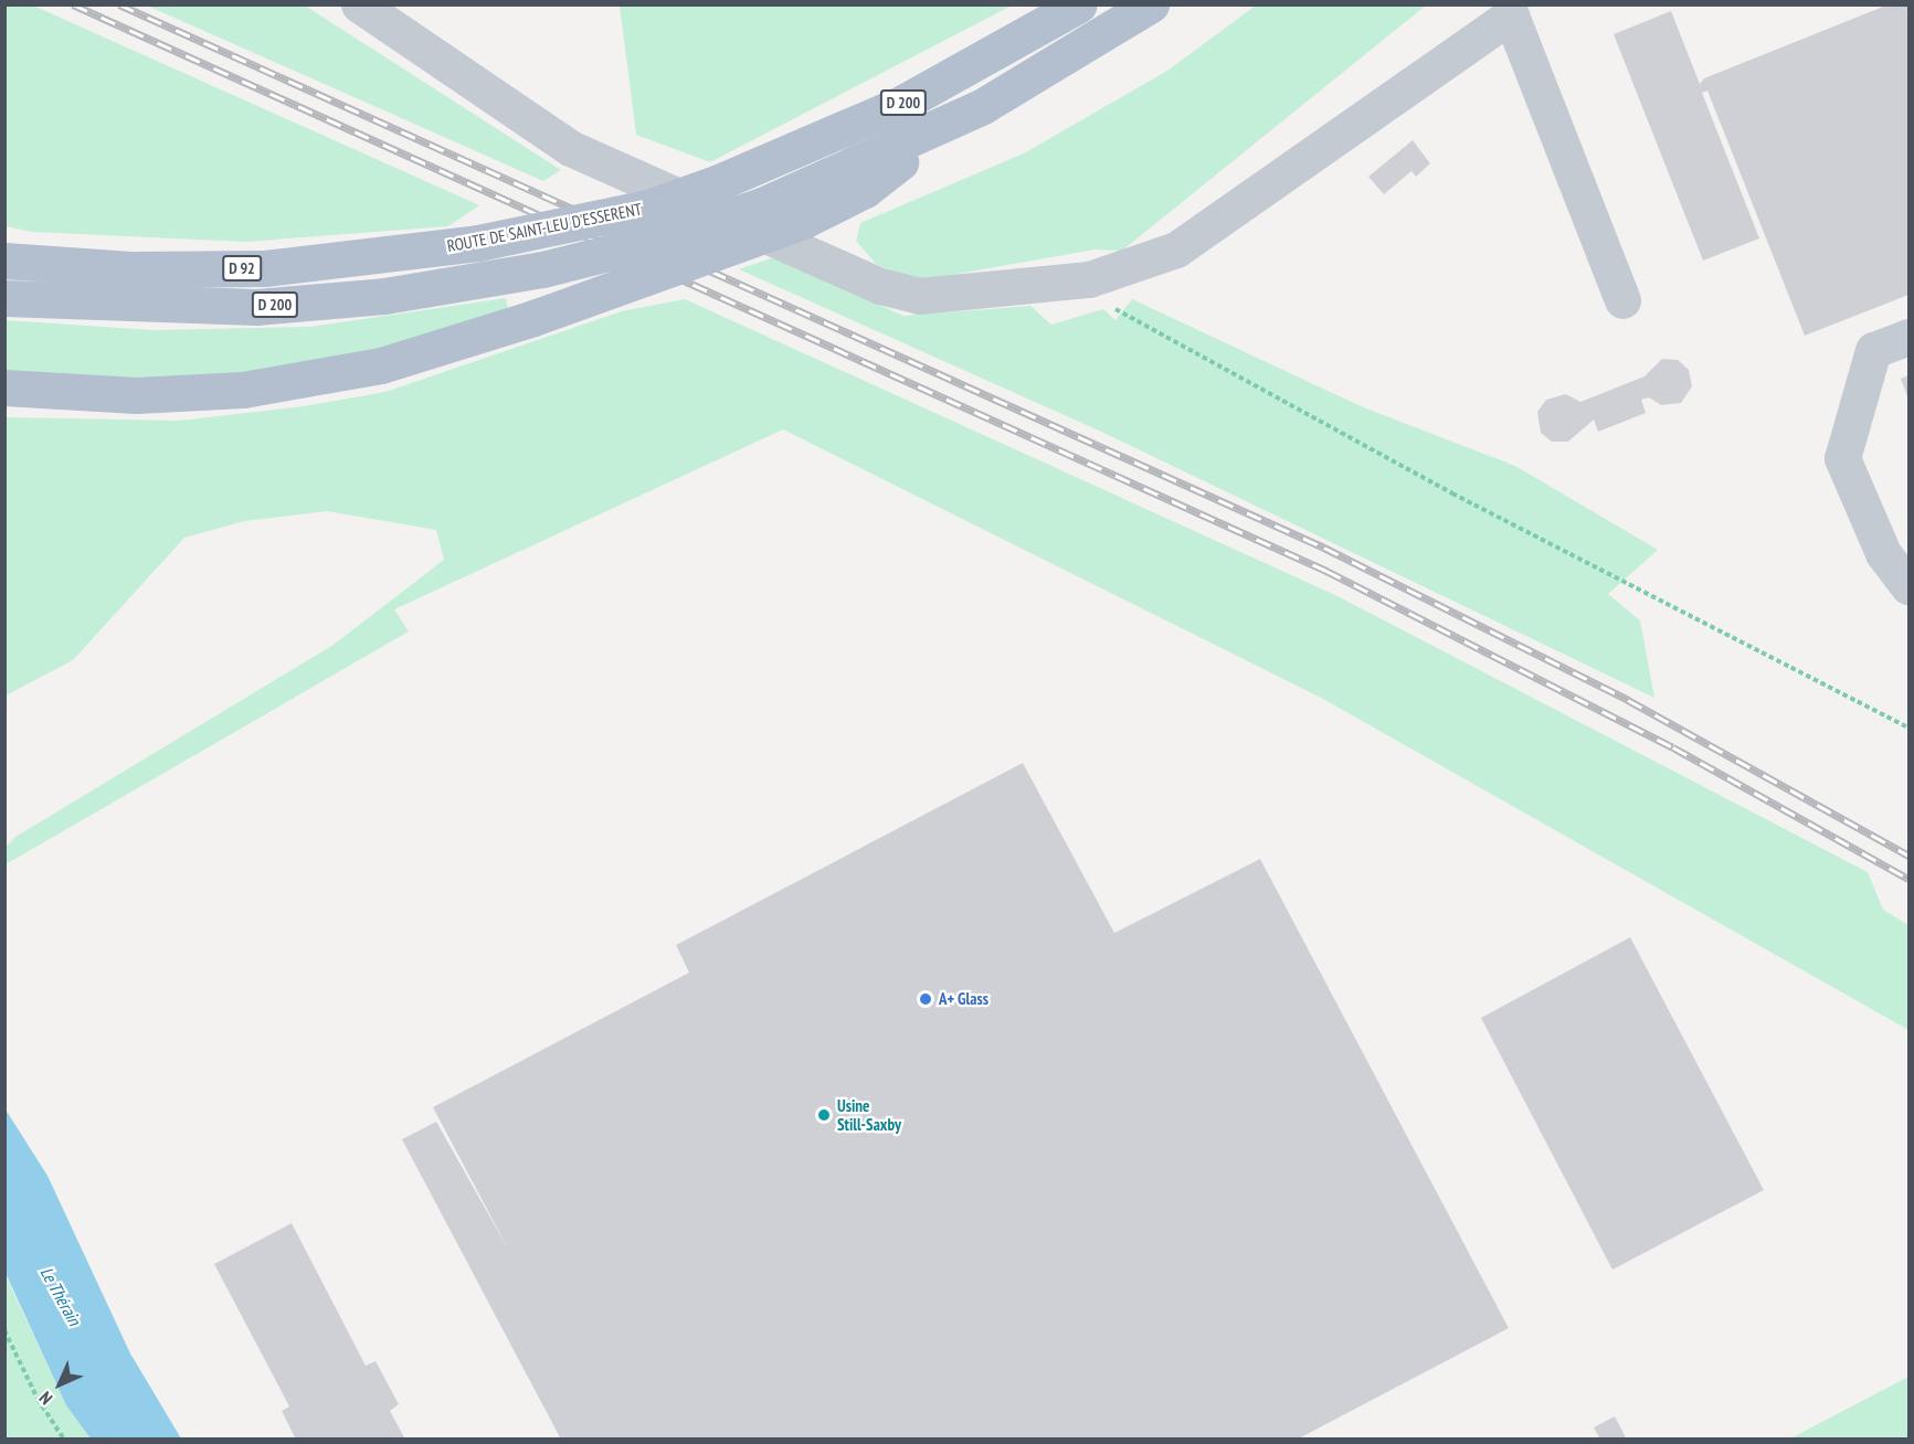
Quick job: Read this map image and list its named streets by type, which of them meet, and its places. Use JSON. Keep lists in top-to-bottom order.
{
  "streets": {
    "main road": ["D 200", "ROUTE DE SAINT-LEU D'ESSERENT", "D 92"]
  },
  "water": ["Le Thérain"],
  "places": ["A+ Glass", "Usine Still-Saxby"],
  "north": "bottom left"
}
